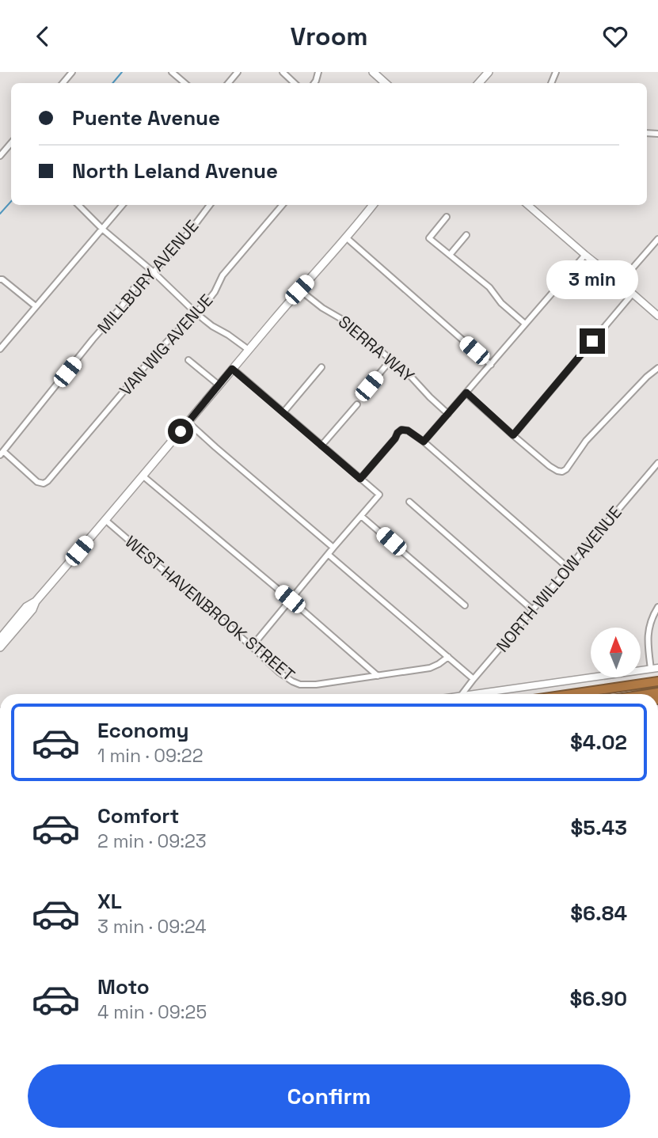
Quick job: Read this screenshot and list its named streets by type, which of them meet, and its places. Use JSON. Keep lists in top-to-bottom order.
{
  "streets": {
    "street": [
      "MILLBURY AVENUE",
      "VAN WIG AVENUE",
      "SIERRA WAY",
      "NORTH WILLOW AVENUE",
      "WEST HAVENBROOK STREET"
    ]
  },
  "crossings": [
    ["MILLBURY AVENUE", "VAN WIG AVENUE"]
  ],
  "north": "top",
  "page": {
    "header": "Vroom",
    "banner": ["Puente Avenue", "North Leland Avenue"],
    "bubble": "3 min",
    "list": [
      {
        "name": "Economy",
        "note": "1 min · 09:22",
        "value": "$4.02"
      },
      {
        "name": "Comfort",
        "note": "2 min · 09:23",
        "value": "$5.43"
      },
      {
        "name": "XL",
        "note": "3 min · 09:24",
        "value": "$6.84"
      },
      {
        "name": "Moto",
        "note": "4 min · 09:25",
        "value": "$6.90"
      }
    ],
    "buttons": "Confirm"
  }
}
